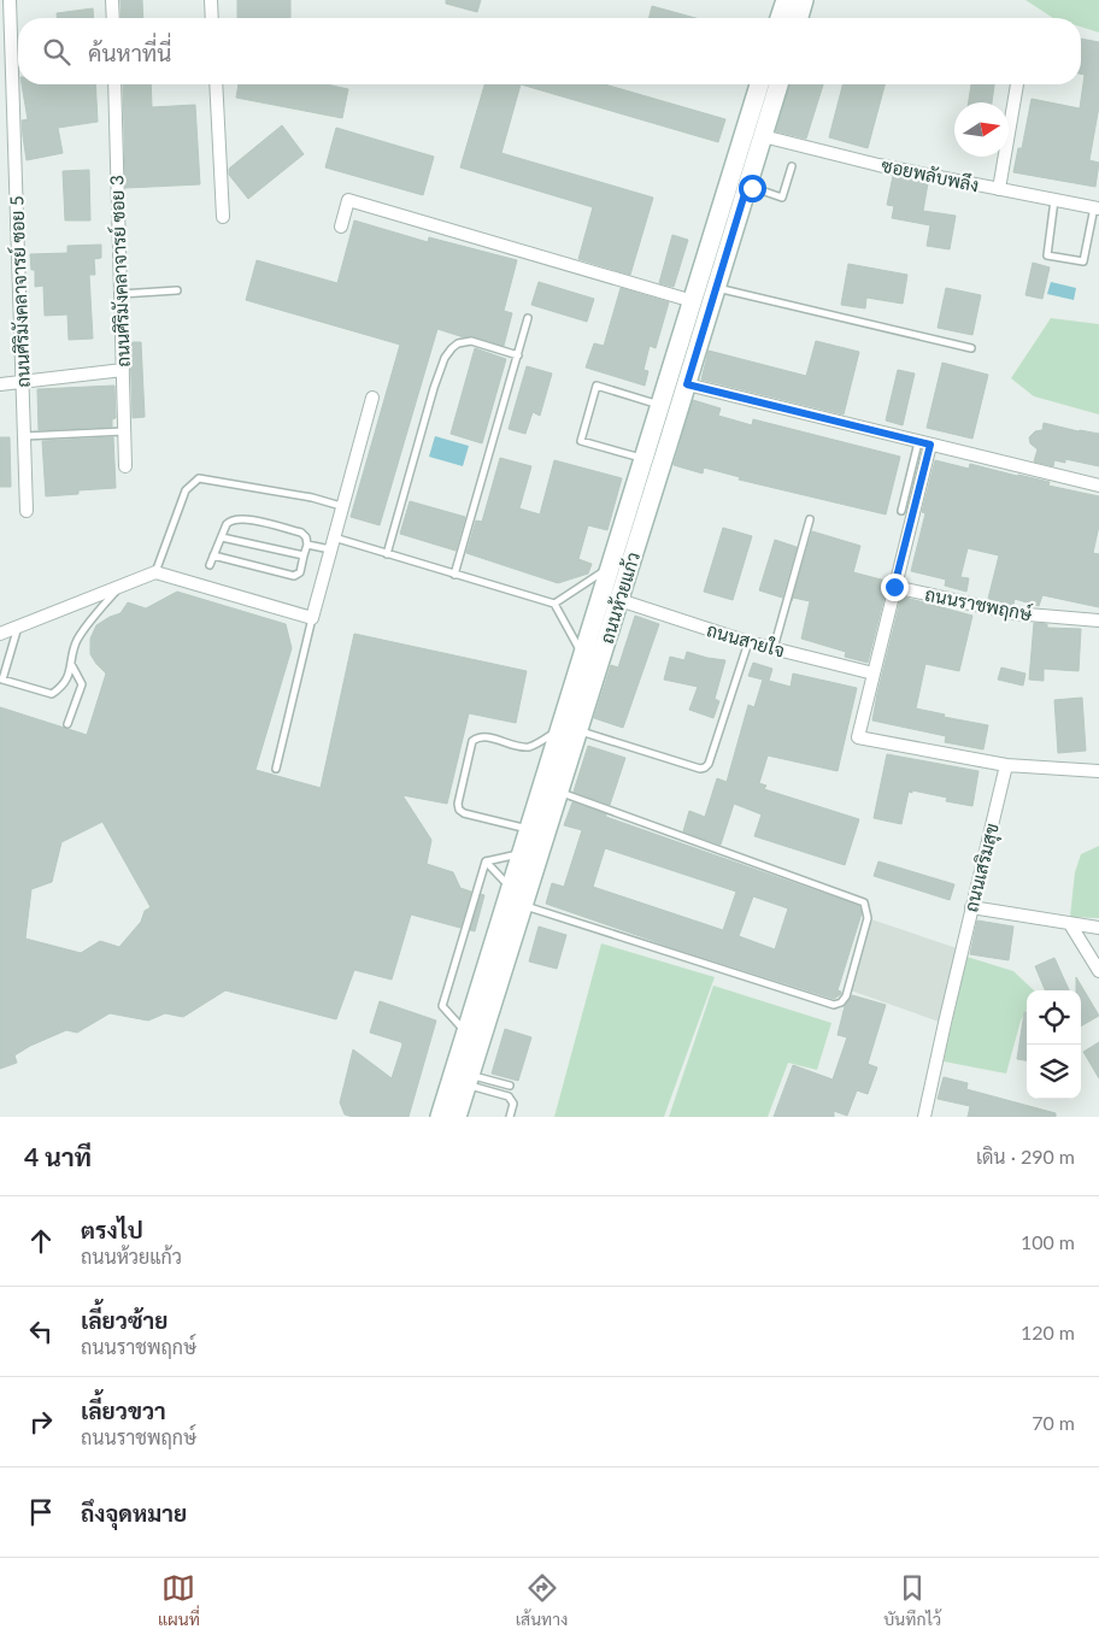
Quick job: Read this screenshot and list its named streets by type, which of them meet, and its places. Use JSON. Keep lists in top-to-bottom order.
{
  "streets": {
    "main road": ["ถนนห้วยแก้ว"],
    "street": [
      "ซอยพลับพลึง",
      "ถนนศิริมังคลาจารย์ ซอย 3",
      "ถนนศิริมังคลาจารย์ ซอย 5",
      "ถนนราชพฤกษ์",
      "ถนนสายใจ",
      "ถนนเสริมสุข"
    ]
  },
  "crossings": [
    ["ซอยพลับพลึง", "ถนนห้วยแก้ว"],
    ["ถนนห้วยแก้ว", "ถนนสายใจ"]
  ],
  "north": "right",
  "page": {
    "search": "ค้นหาที่นี่",
    "heading": ["4 นาที", "เดิน · 290 m"],
    "list": [
      ["ตรงไป", "ถนนห้วยแก้ว", "100 m"],
      ["เลี้ยวซ้าย", "ถนนราชพฤกษ์", "120 m"],
      ["เลี้ยวขวา", "ถนนราชพฤกษ์", "70 m"],
      "ถึงจุดหมาย"
    ],
    "nav": ["แผนที่", "เส้นทาง", "บันทึกไว้"]
  }
}
